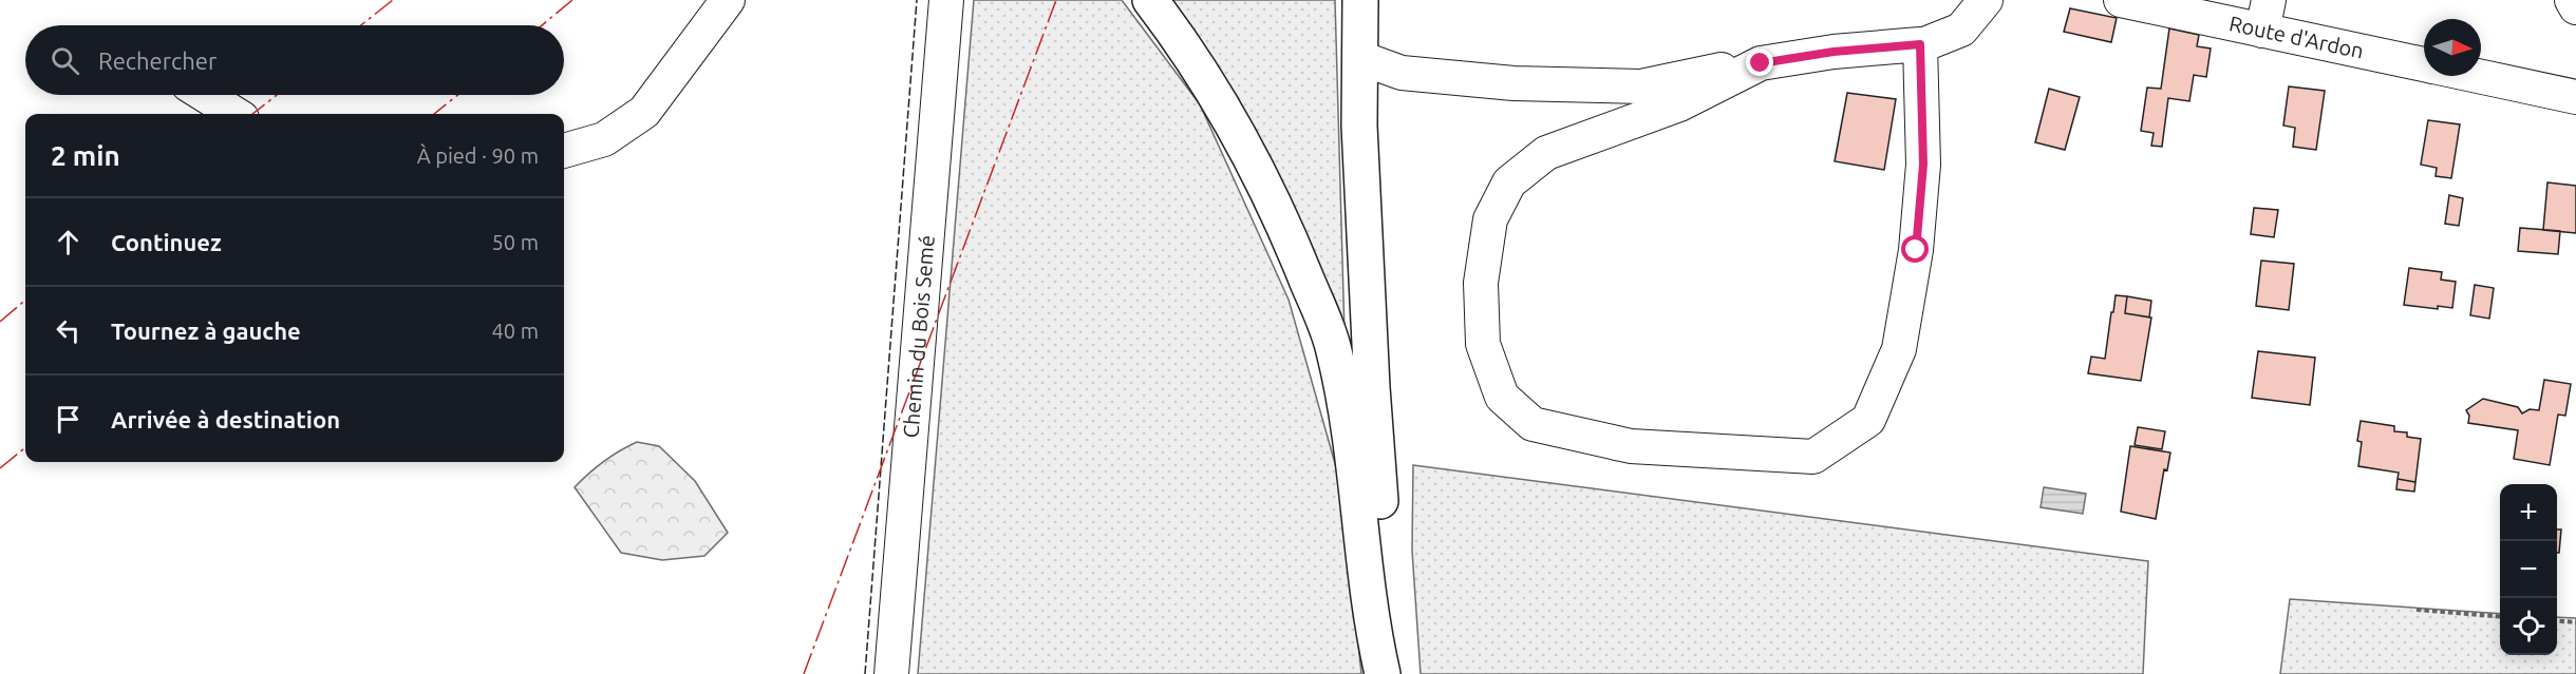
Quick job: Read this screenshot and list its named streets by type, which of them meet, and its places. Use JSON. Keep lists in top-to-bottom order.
{
  "streets": {
    "street": ["Route d'Ardon", "Chemin du Bois Semé"]
  },
  "north": "right",
  "page": {
    "search": "Rechercher",
    "heading": ["2 min", "À pied · 90 m"],
    "list": [
      ["Continuez", "50 m"],
      ["Tournez à gauche", "40 m"],
      "Arrivée à destination"
    ],
    "map_buttons": ["+", "−"]
  }
}
